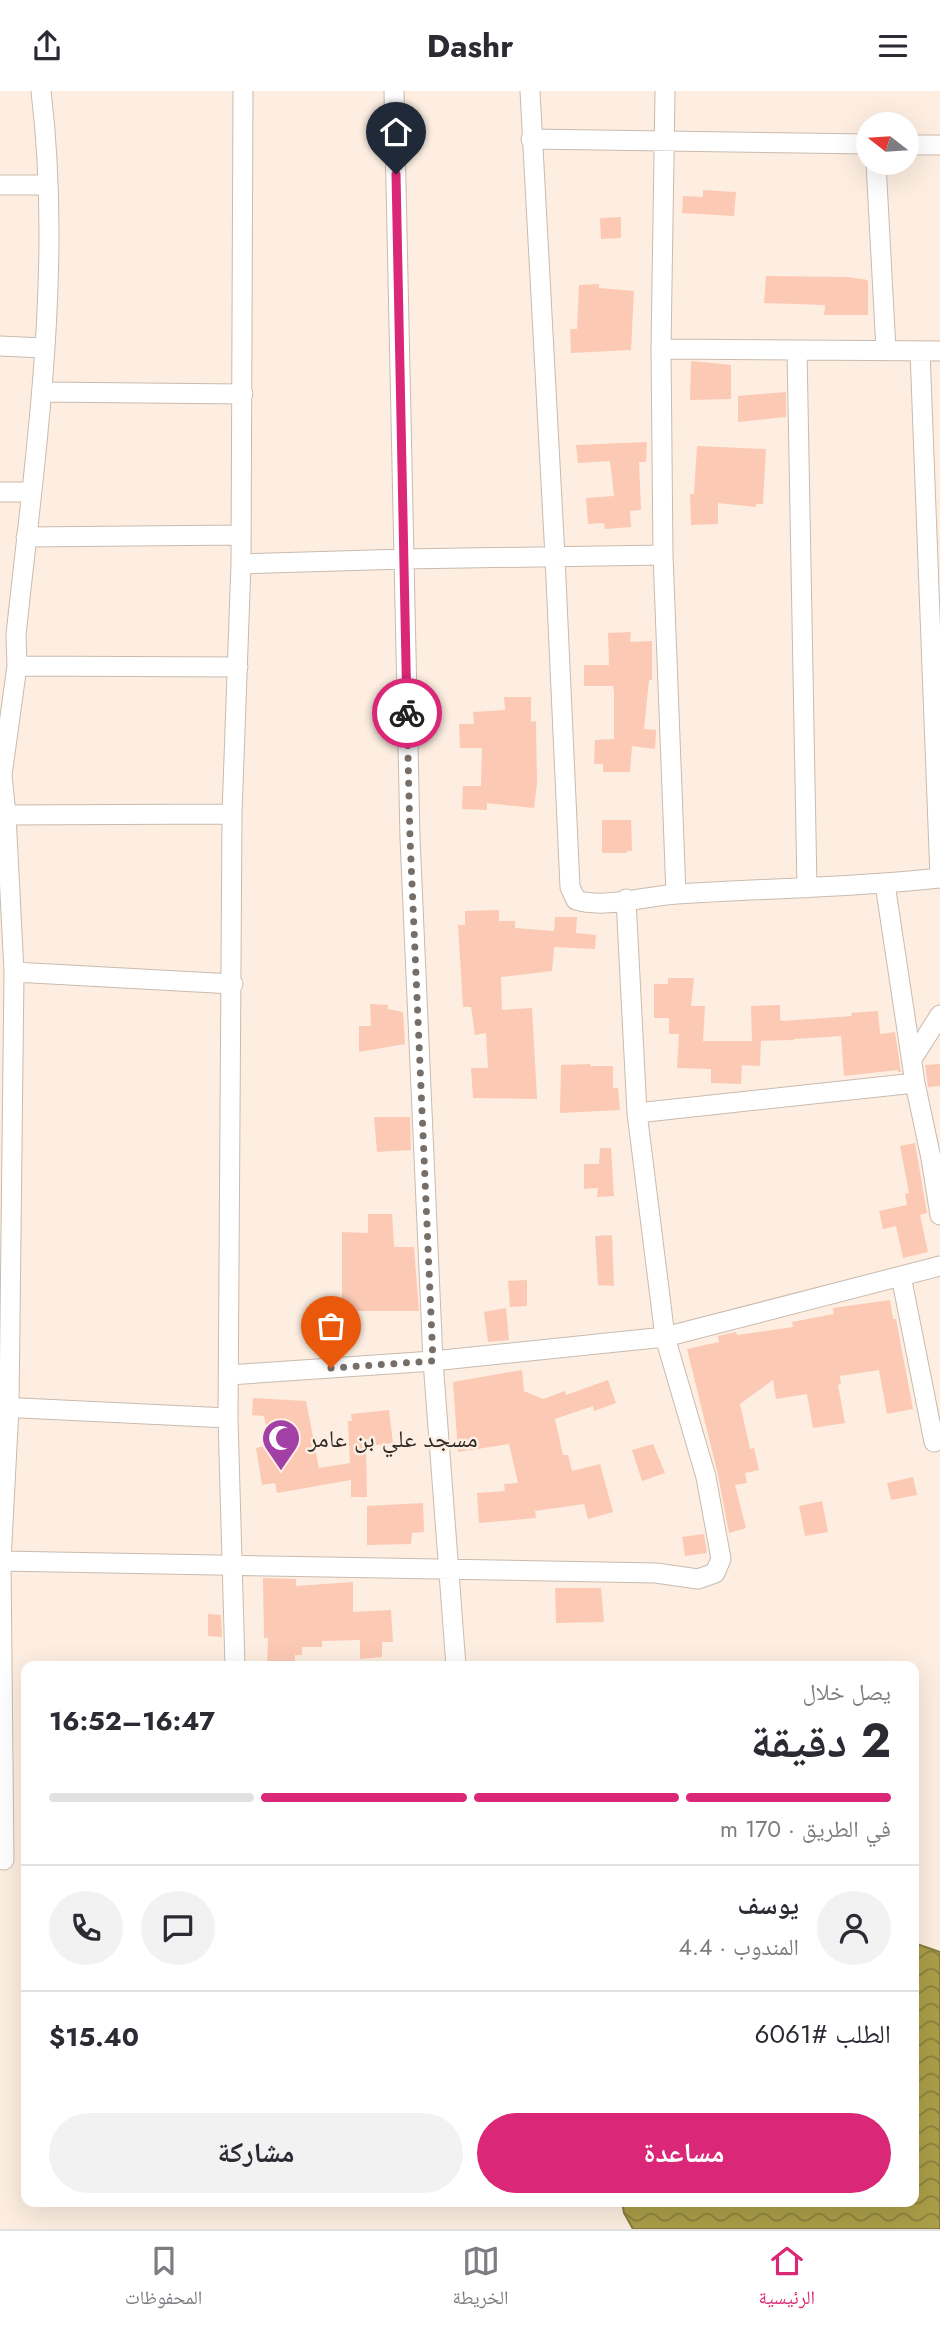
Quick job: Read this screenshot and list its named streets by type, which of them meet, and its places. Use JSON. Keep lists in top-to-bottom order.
{
  "places": {
    "mosque": ["مسجد علي بن عامر"]
  },
  "north": "left",
  "page": {
    "header": "Dashr",
    "heading": ["2 دقيقة", "يصل خلال", "16:47–16:52"],
    "panel": [
      "يوسف",
      "المندوب · 4.4",
      "الطلب #6061",
      "$15.40"
    ],
    "bar": "في الطريق · 170 m",
    "buttons": ["مساعدة", "مشاركة"],
    "tabs": ["الرئيسية", "الخريطة", "المحفوظات"]
  }
}
